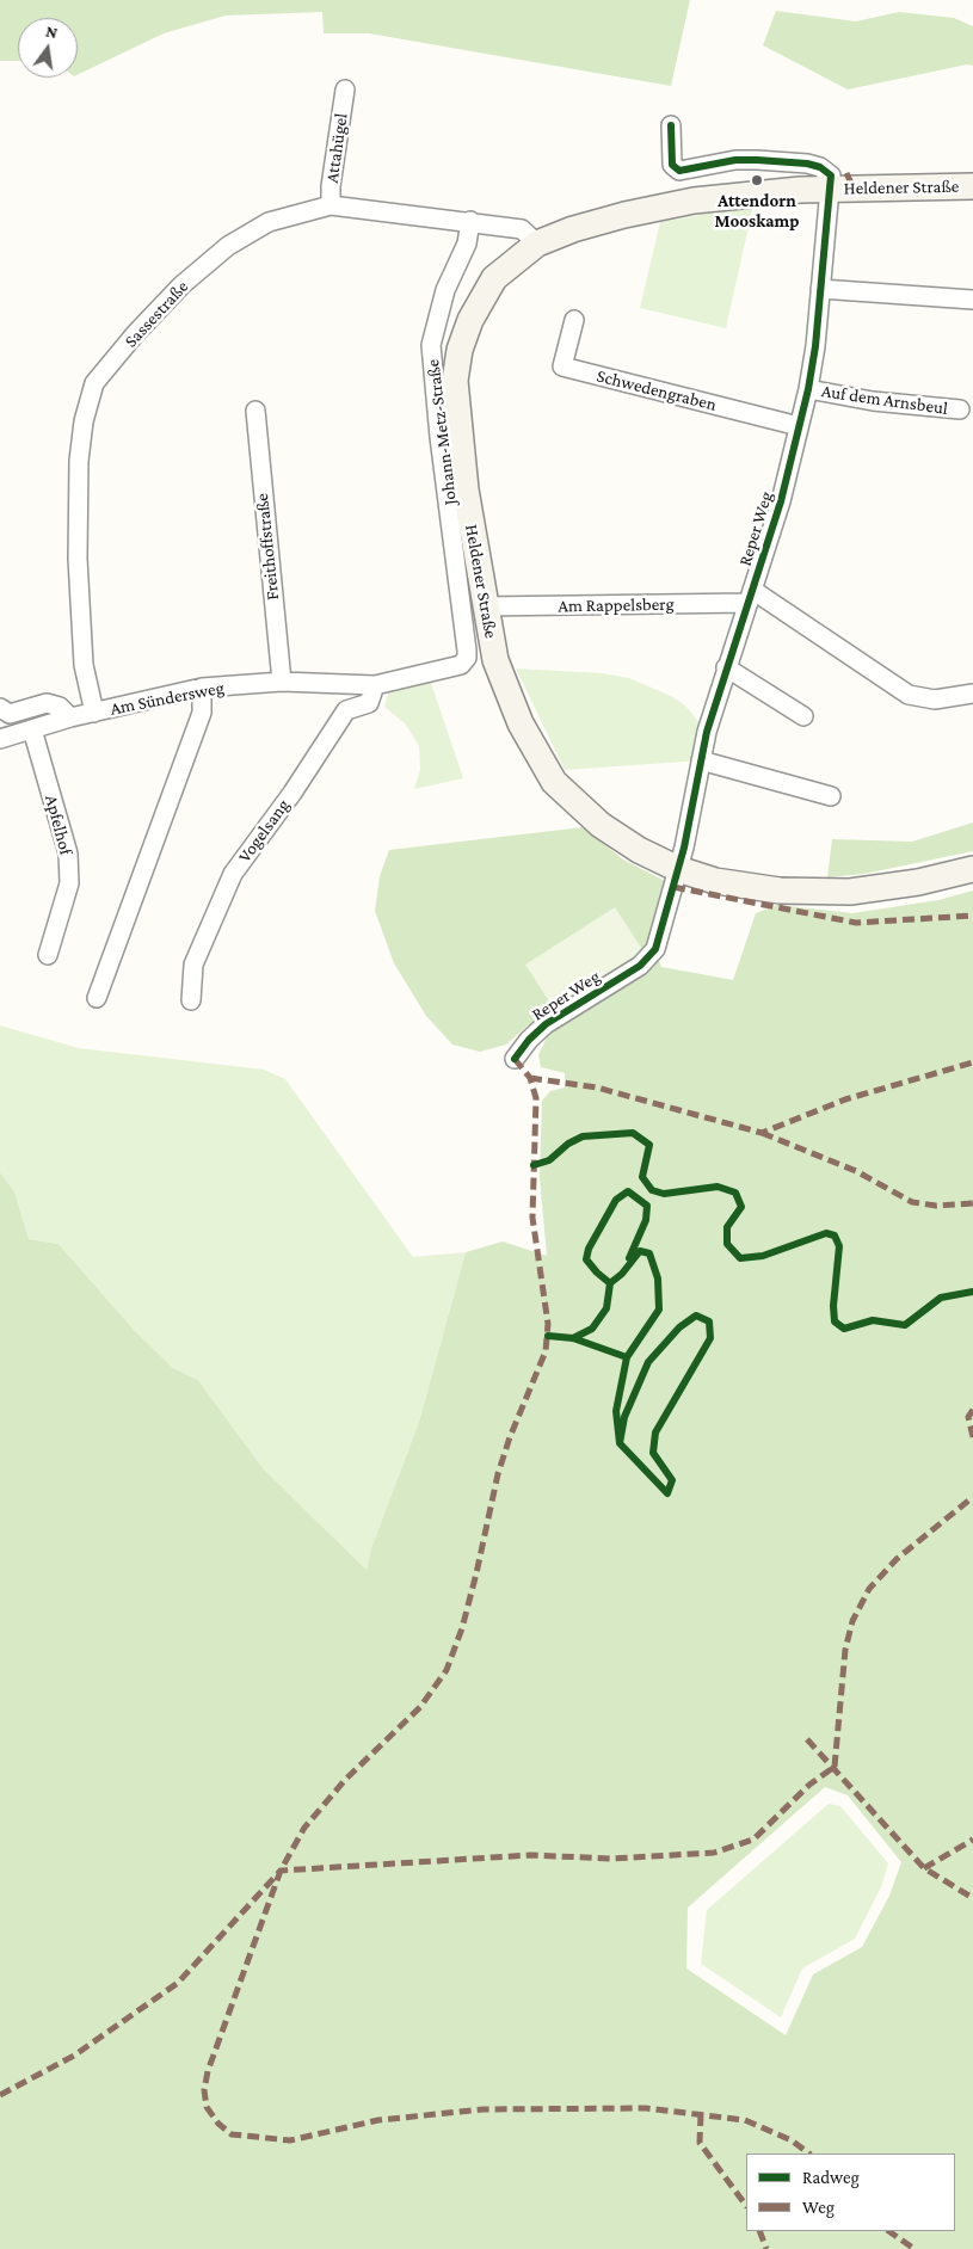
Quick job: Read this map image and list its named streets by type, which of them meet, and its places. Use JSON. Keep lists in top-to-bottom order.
{
  "streets": {
    "main road": ["Heldener Straße"],
    "street": [
      "Attahügel",
      "Sassestraße",
      "Schwedengraben",
      "Auf dem Arnsbeul",
      "Johann-Metz-Straße",
      "Reper Weg",
      "Freithoffstraße",
      "Am Rappelsberg",
      "Am Sündersweg",
      "Apfelhof",
      "Vogelsang"
    ]
  },
  "crossings": [
    ["Attahügel", "Sassestraße"],
    ["Heldener Straße", "Sassestraße"],
    ["Heldener Straße", "Reper Weg"],
    ["Heldener Straße", "Am Rappelsberg"],
    ["Sassestraße", "Johann-Metz-Straße"],
    ["Sassestraße", "Am Sündersweg"],
    ["Schwedengraben", "Reper Weg"],
    ["Auf dem Arnsbeul", "Reper Weg"],
    ["Johann-Metz-Straße", "Am Sündersweg"],
    ["Johann-Metz-Straße", "Vogelsang"],
    ["Reper Weg", "Am Rappelsberg"],
    ["Freithoffstraße", "Am Sündersweg"],
    ["Am Sündersweg", "Apfelhof"],
    ["Am Sündersweg", "Vogelsang"]
  ],
  "places": ["Attendorn Mooskamp"],
  "legend": ["Radweg", "Weg"],
  "north": "top"
}
